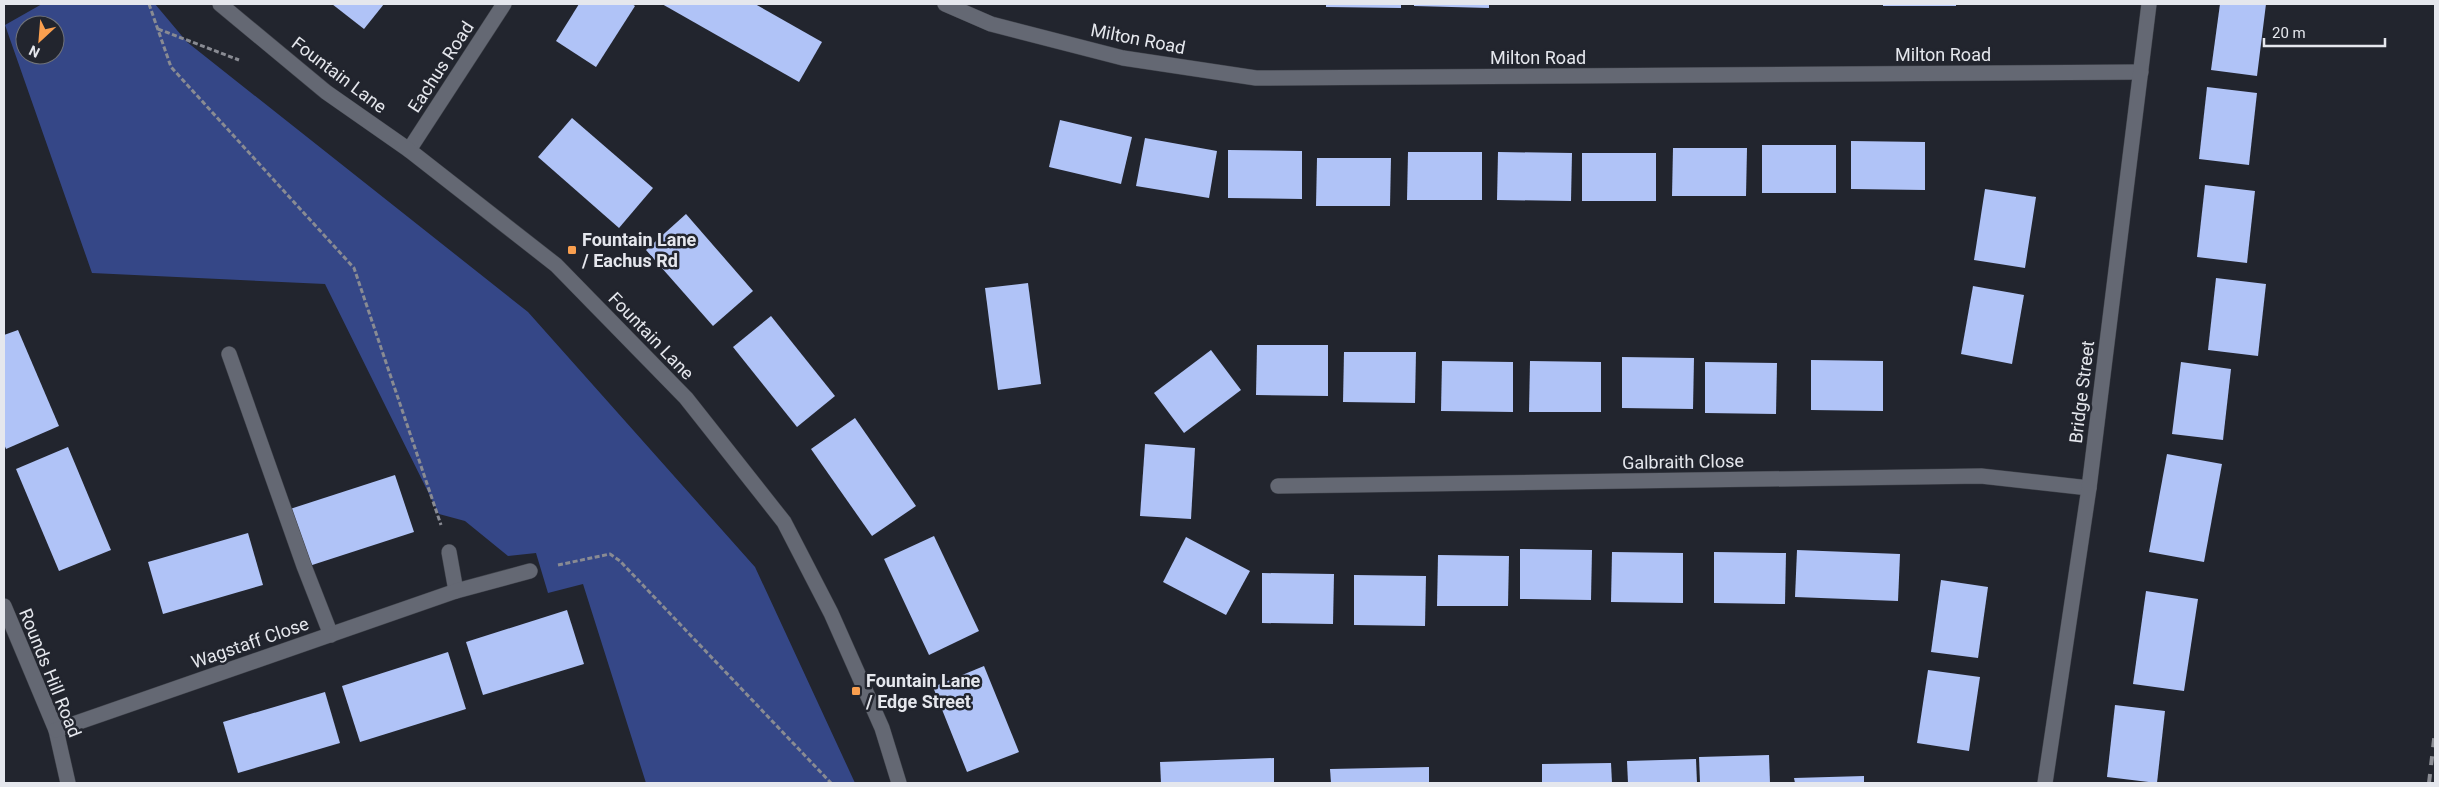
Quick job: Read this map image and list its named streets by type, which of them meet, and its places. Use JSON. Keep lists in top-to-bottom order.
{
  "streets": {
    "street": [
      "Milton Road",
      "Eachus Road",
      "Fountain Lane",
      "Bridge Street",
      "Galbraith Close",
      "Wagstaff Close",
      "Rounds Hill Road"
    ]
  },
  "crossings": [
    ["Milton Road", "Bridge Street"],
    ["Eachus Road", "Fountain Lane"],
    ["Bridge Street", "Galbraith Close"],
    ["Wagstaff Close", "Rounds Hill Road"]
  ],
  "places": {
    "transit": ["Fountain Lane / Eachus Rd", "Fountain Lane / Edge Street"]
  },
  "scale_bar": "20 m",
  "north": "bottom left"
}
